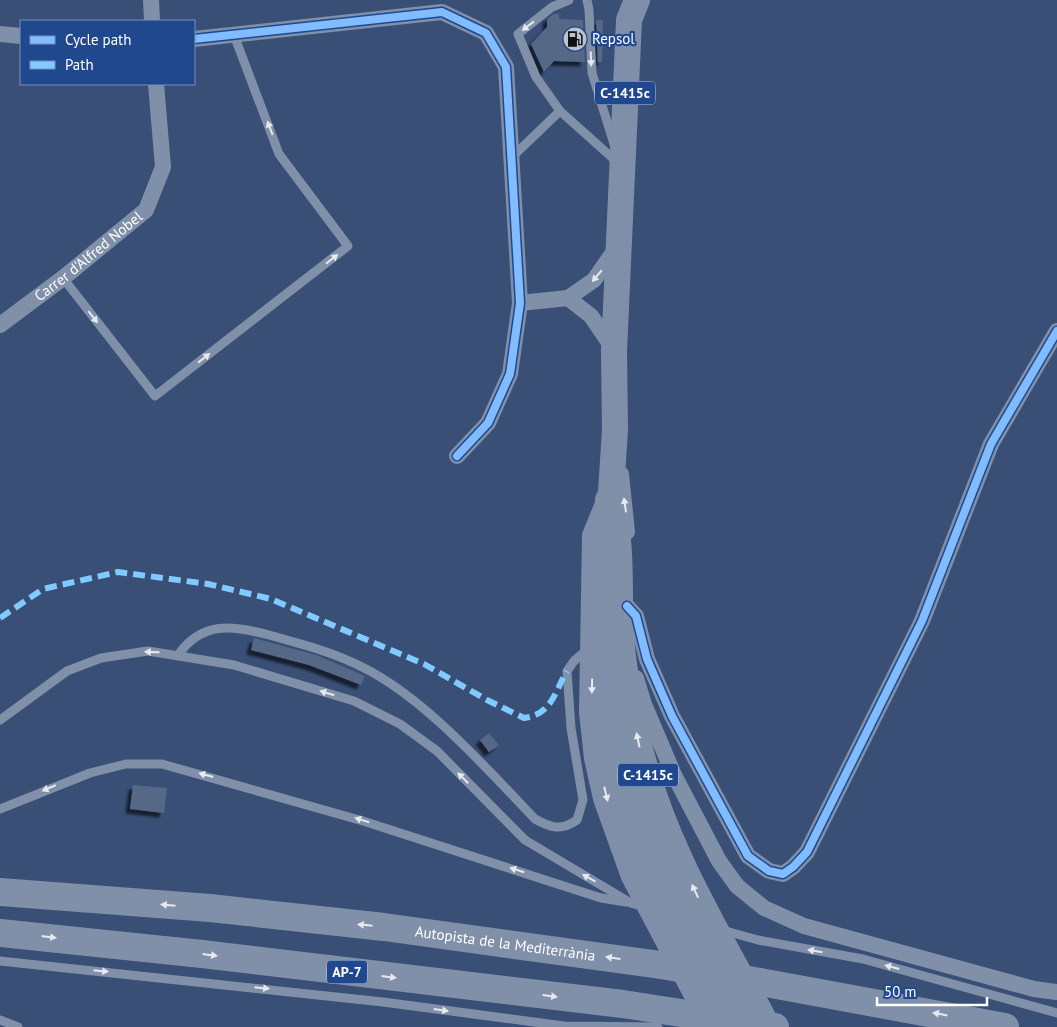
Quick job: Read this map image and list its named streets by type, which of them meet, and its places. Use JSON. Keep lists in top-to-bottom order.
{
  "streets": {
    "highway": ["C-1415c", "Autopista de la Mediterrània", "AP-7"],
    "street": ["Carrer d'Alfred Nobel"]
  },
  "crossings": [
    ["C-1415c", "AP-7"]
  ],
  "places": {
    "fuel station": ["Repsol"]
  },
  "legend": ["Cycle path", "Path"],
  "scale_bar": "50 m"
}
